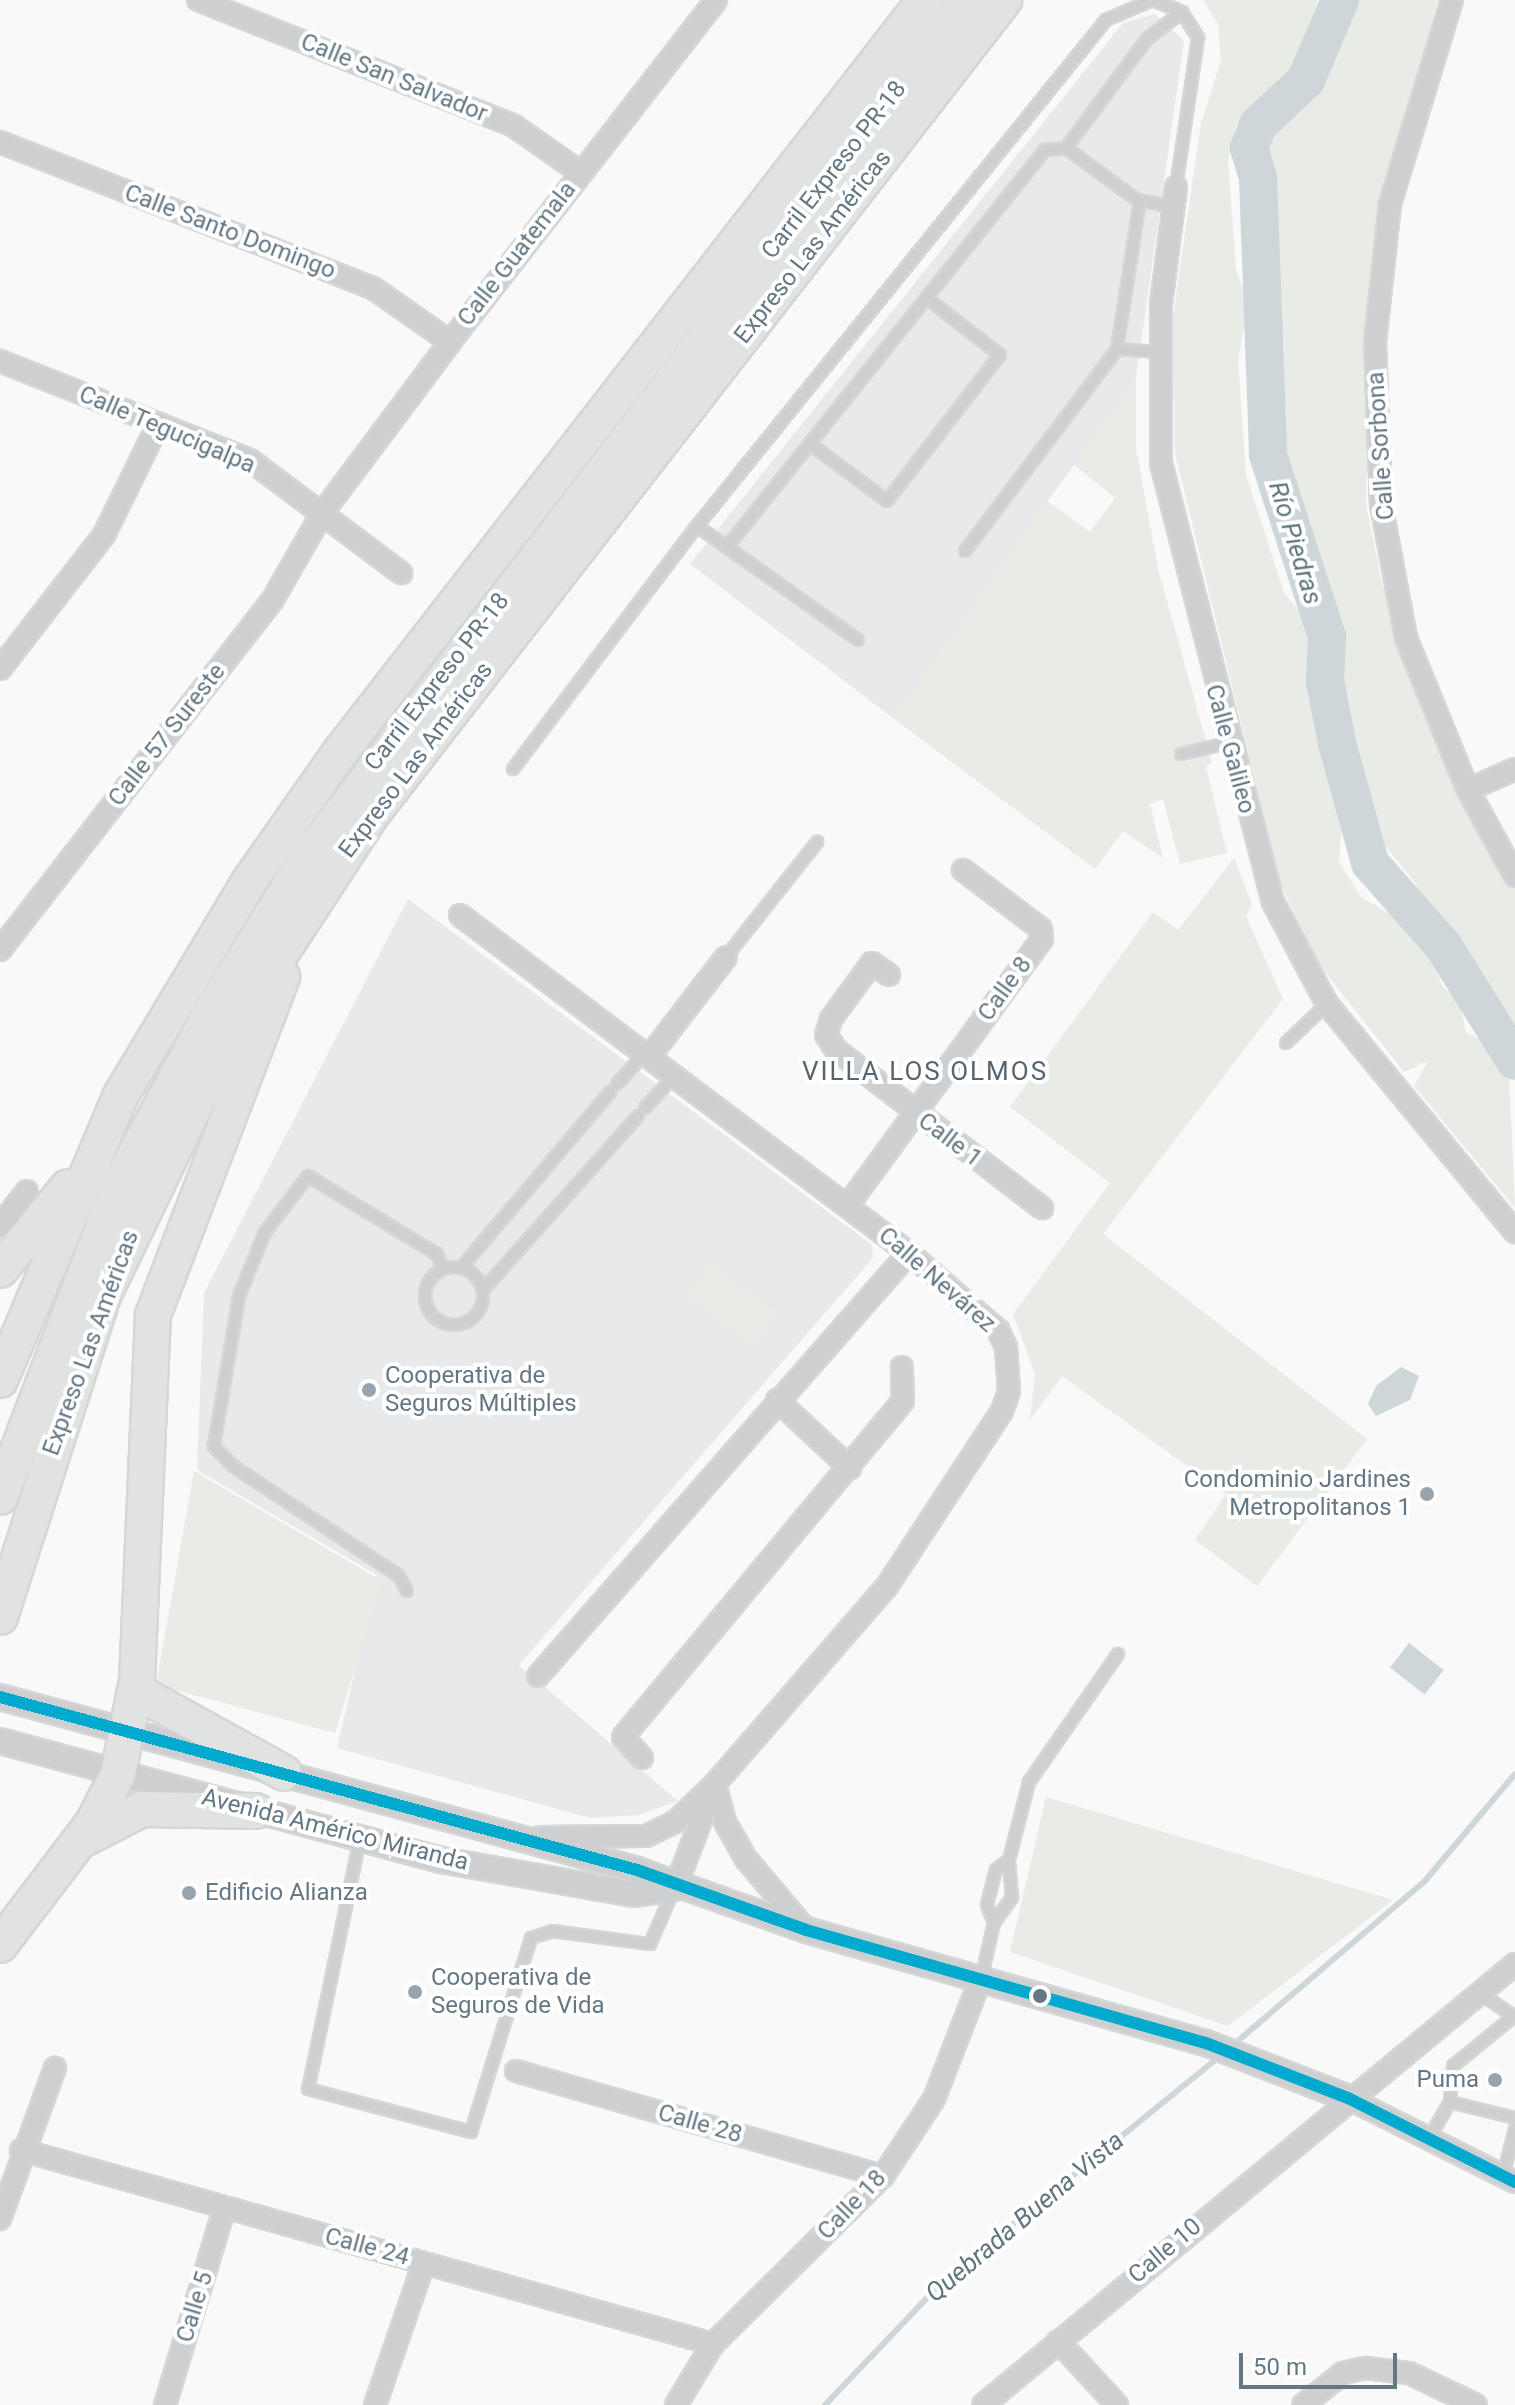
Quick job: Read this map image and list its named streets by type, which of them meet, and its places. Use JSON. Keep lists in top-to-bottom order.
{
  "streets": {
    "highway": ["Carril Expreso PR-18", "Expreso Las Américas"],
    "street": [
      "Calle San Salvador",
      "Calle Santo Domingo",
      "Calle Guatemala",
      "Calle Tegucigalpa",
      "Calle Sorbona",
      "Calle 57 Sureste",
      "Calle Galileo",
      "Calle 8",
      "Calle 1",
      "Calle Nevárez",
      "Avenida Américo Miranda",
      "Calle 28",
      "Calle 18",
      "Calle 24",
      "Calle 10",
      "Calle 5"
    ]
  },
  "crossings": [
    ["Calle San Salvador", "Calle Guatemala"],
    ["Carril Expreso PR-18", "Expreso Las Américas"],
    ["Calle Santo Domingo", "Calle Guatemala"],
    ["Calle Guatemala", "Calle Tegucigalpa"],
    ["Calle Guatemala", "Calle 57 Sureste"],
    ["Calle Tegucigalpa", "Calle 57 Sureste"],
    ["Calle 8", "Calle 1"],
    ["Calle 8", "Calle Nevárez"],
    ["Calle Nevárez", "Avenida Américo Miranda"],
    ["Avenida Américo Miranda", "Calle 18"],
    ["Avenida Américo Miranda", "Calle 10"],
    ["Calle 28", "Calle 18"],
    ["Calle 18", "Calle 24"],
    ["Calle 24", "Calle 5"]
  ],
  "districts": ["VILLA LOS OLMOS"],
  "water": ["Río Piedras", "Quebrada Buena Vista"],
  "places": [
    "Cooperativa de Seguros Múltiples",
    "Condominio Jardines Metropolitanos 1",
    "Edificio Alianza",
    "Cooperativa de Seguros de Vida",
    "Puma"
  ],
  "scale_bar": "50 m"
}
